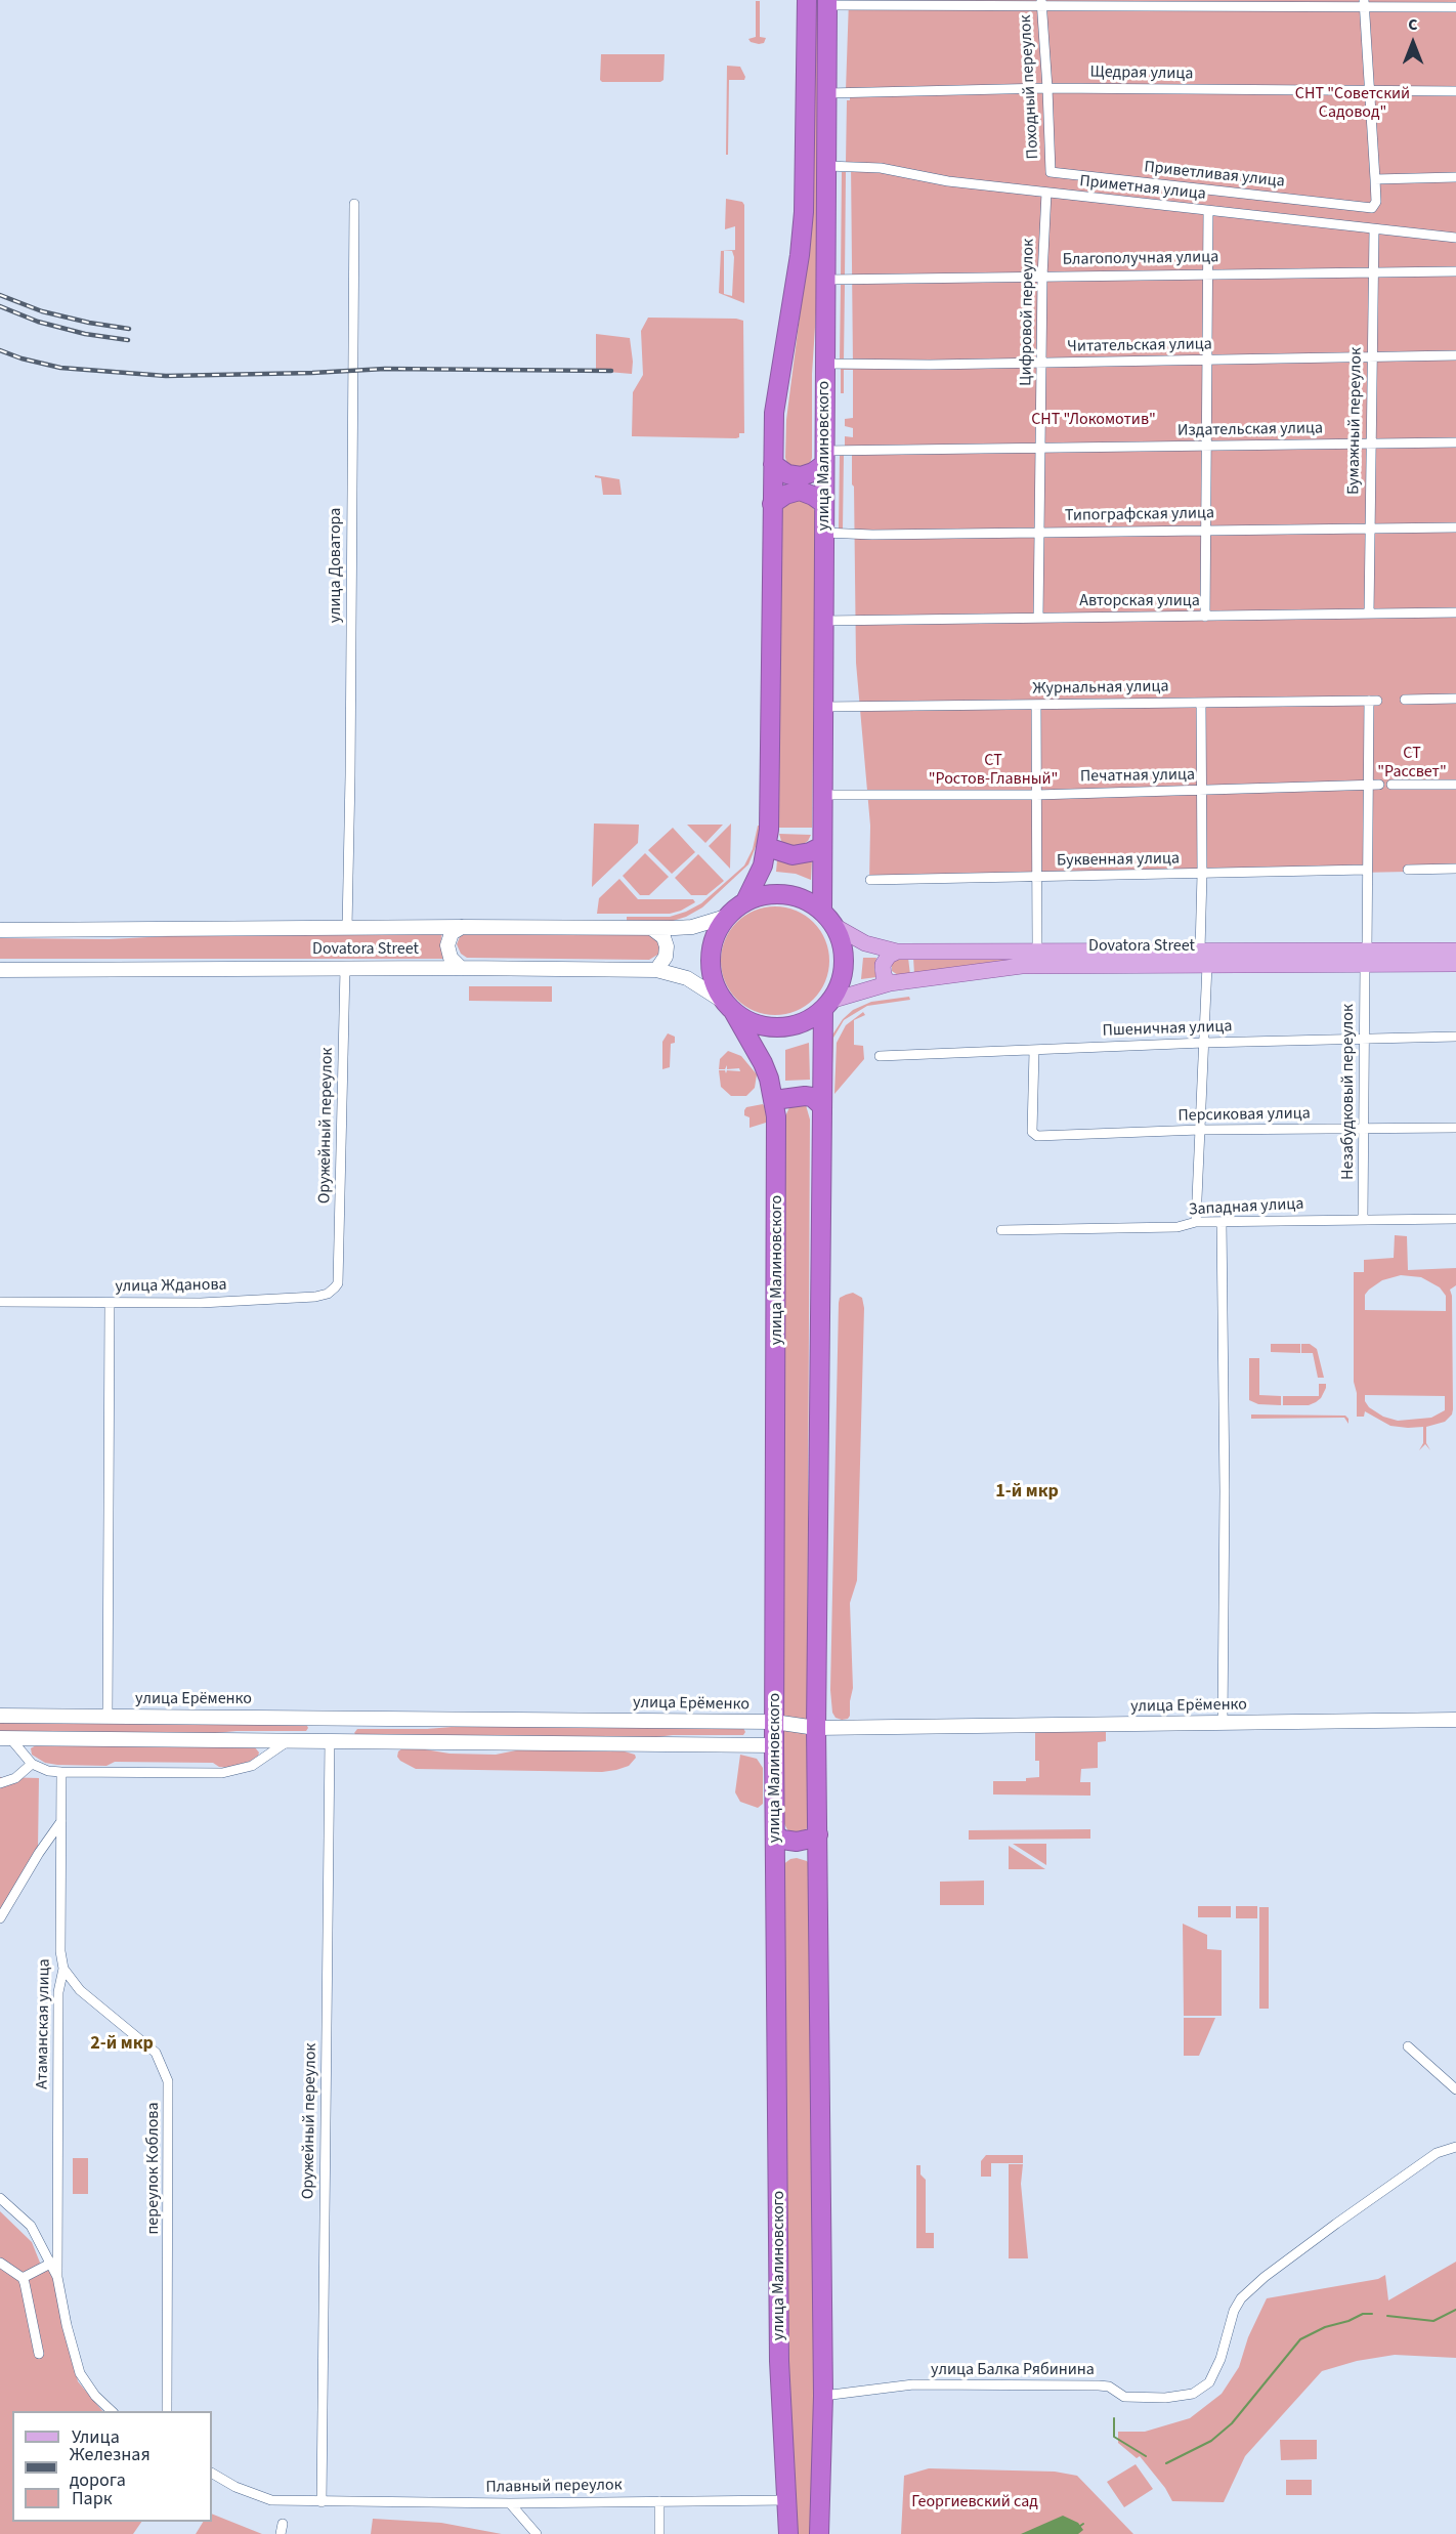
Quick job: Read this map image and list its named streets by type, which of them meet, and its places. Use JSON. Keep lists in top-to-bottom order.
{
  "streets": {
    "highway": ["улица Малиновского"],
    "main road": ["Dovatora Street"],
    "street": [
      "Щедрая улица",
      "Походный переулок",
      "Приветливая улица",
      "Приметная улица",
      "Благополучная улица",
      "Цифровой переулок",
      "Читательская улица",
      "Бумажный переулок",
      "Издательская улица",
      "Типографская улица",
      "улица Доватора",
      "Авторская улица",
      "Журнальная улица",
      "Печатная улица",
      "Буквенная улица",
      "Пшеничная улица",
      "Незабудковый переулок",
      "Персиковая улица",
      "Оружейный переулок",
      "Западная улица",
      "улица Жданова",
      "улица Ерёменко",
      "Атаманская улица",
      "переулок Коблова",
      "улица Балка Рябинина",
      "Плавный переулок"
    ]
  },
  "crossings": [
    ["Щедрая улица", "Походный переулок"],
    ["Щедрая улица", "улица Малиновского"],
    ["Походный переулок", "Приветливая улица"],
    ["Приметная улица", "Цифровой переулок"],
    ["Приметная улица", "Бумажный переулок"],
    ["Приметная улица", "улица Малиновского"],
    ["Благополучная улица", "Цифровой переулок"],
    ["Благополучная улица", "Бумажный переулок"],
    ["Благополучная улица", "улица Малиновского"],
    ["Цифровой переулок", "Читательская улица"],
    ["Цифровой переулок", "Издательская улица"],
    ["Цифровой переулок", "Типографская улица"],
    ["Цифровой переулок", "Авторская улица"],
    ["Читательская улица", "Бумажный переулок"],
    ["Читательская улица", "улица Малиновского"],
    ["Бумажный переулок", "Издательская улица"],
    ["Бумажный переулок", "Типографская улица"],
    ["Бумажный переулок", "Авторская улица"],
    ["Издательская улица", "улица Малиновского"],
    ["улица Малиновского", "Типографская улица"],
    ["улица Малиновского", "Авторская улица"],
    ["улица Малиновского", "Журнальная улица"],
    ["улица Малиновского", "Печатная улица"],
    ["улица Малиновского", "Dovatora Street"],
    ["улица Малиновского", "улица Ерёменко"],
    ["улица Малиновского", "Плавный переулок"],
    ["улица Доватора", "Dovatora Street"],
    ["Журнальная улица", "Печатная улица"],
    ["Dovatora Street", "Незабудковый переулок"],
    ["Dovatora Street", "Оружейный переулок"],
    ["Пшеничная улица", "Незабудковый переулок"],
    ["Пшеничная улица", "Персиковая улица"],
    ["Незабудковый переулок", "Персиковая улица"],
    ["Незабудковый переулок", "Западная улица"],
    ["Оружейный переулок", "улица Жданова"],
    ["Оружейный переулок", "Плавный переулок"],
    ["Атаманская улица", "переулок Коблова"]
  ],
  "districts": ["1-й мкр", "2-й мкр"],
  "parks": [
    "СНТ \"Советский Садовод\"",
    "СНТ \"Локомотив\"",
    "СТ \"Рассвет\"",
    "СТ \"Ростов-Главный\"",
    "Георгиевский сад"
  ],
  "legend": ["Улица", "Железная дорога", "Парк"],
  "north": "top"
}
